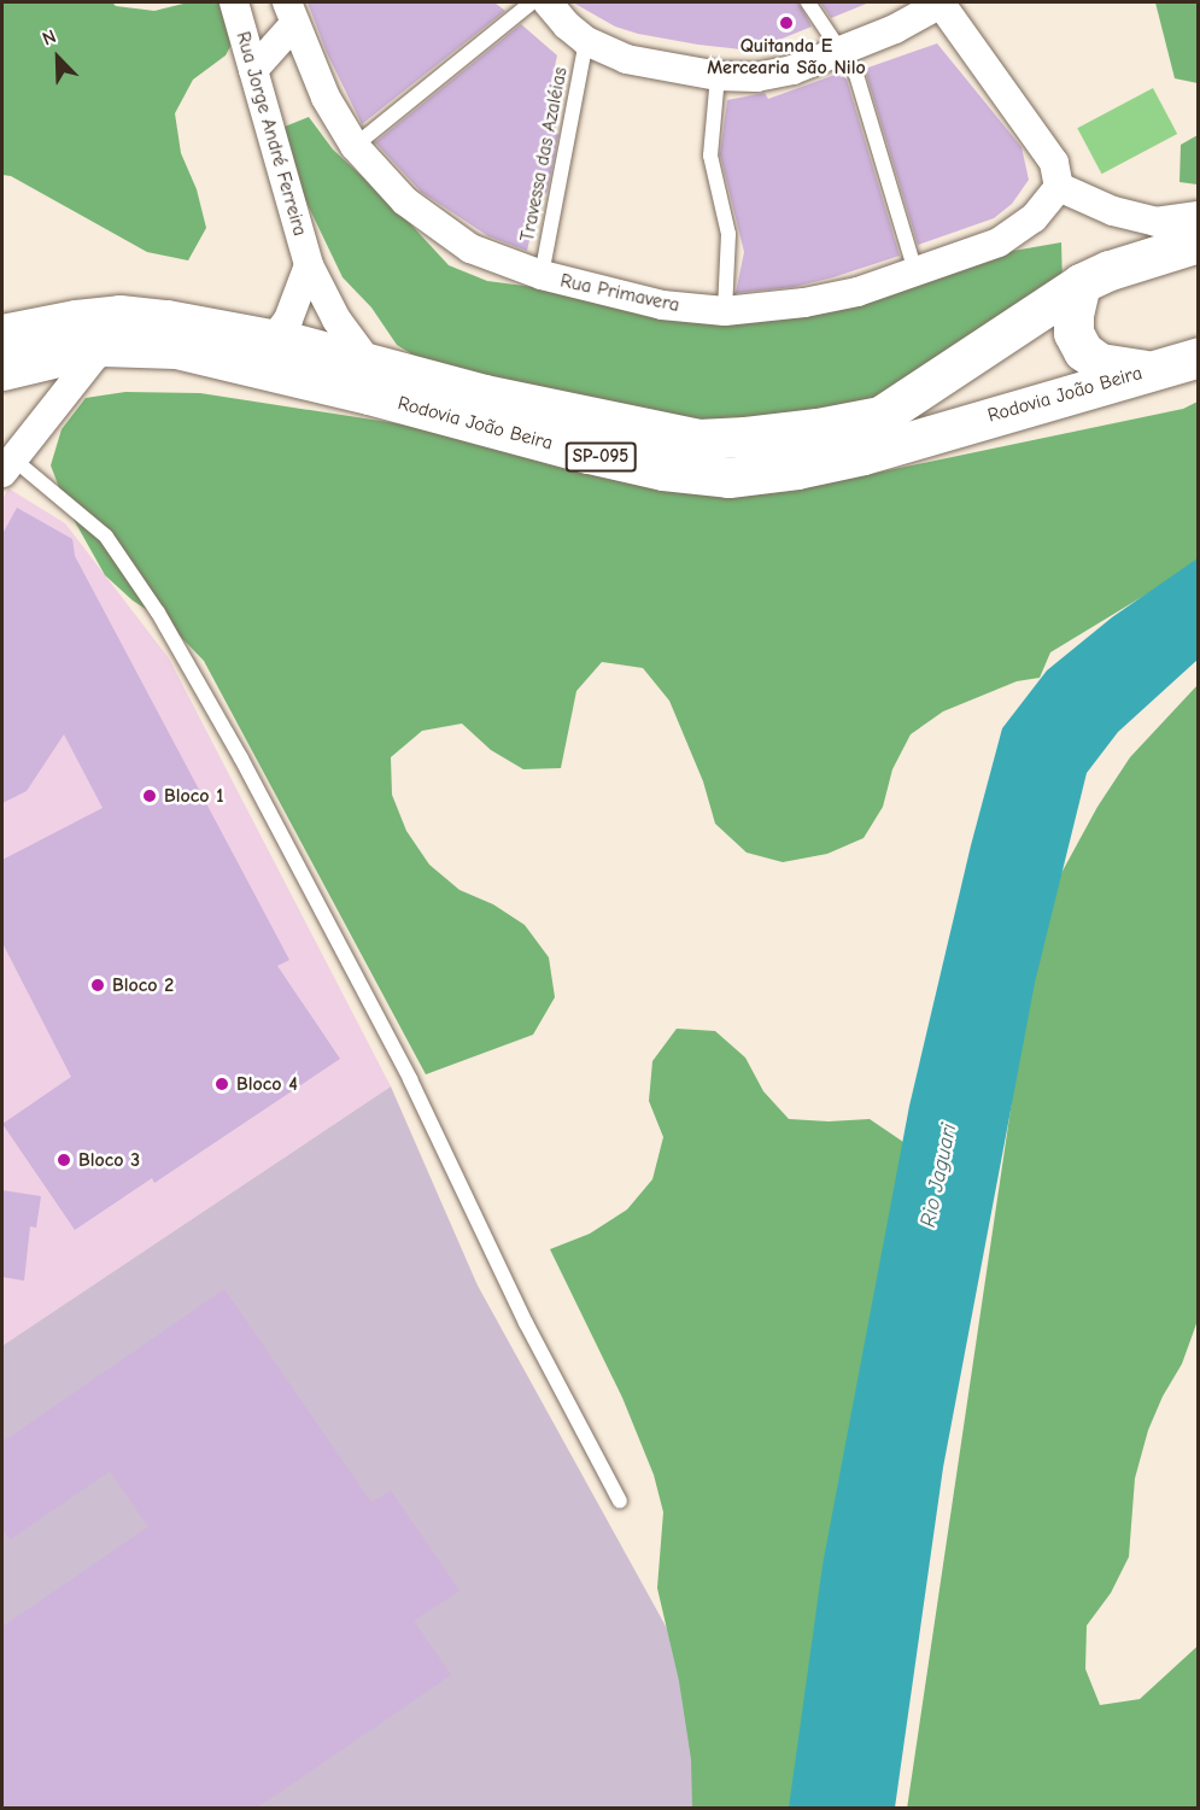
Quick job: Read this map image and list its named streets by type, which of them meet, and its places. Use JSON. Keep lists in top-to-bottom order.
{
  "streets": {
    "main road": ["Rodovia João Beira", "SP-095"],
    "street": ["Rua Jorge André Ferreira", "Rua Primavera"],
    "lane": ["Travessa das Azaléias"]
  },
  "crossings": [
    ["Rua Jorge André Ferreira", "Rodovia João Beira"],
    ["Travessa das Azaléias", "Rua Primavera"]
  ],
  "water": ["Rio Jaguari"],
  "places": [
    "Quitanda E Mercearia São Nilo",
    "Bloco 1",
    "Bloco 2",
    "Bloco 4",
    "Bloco 3"
  ],
  "north": "top left"
}
